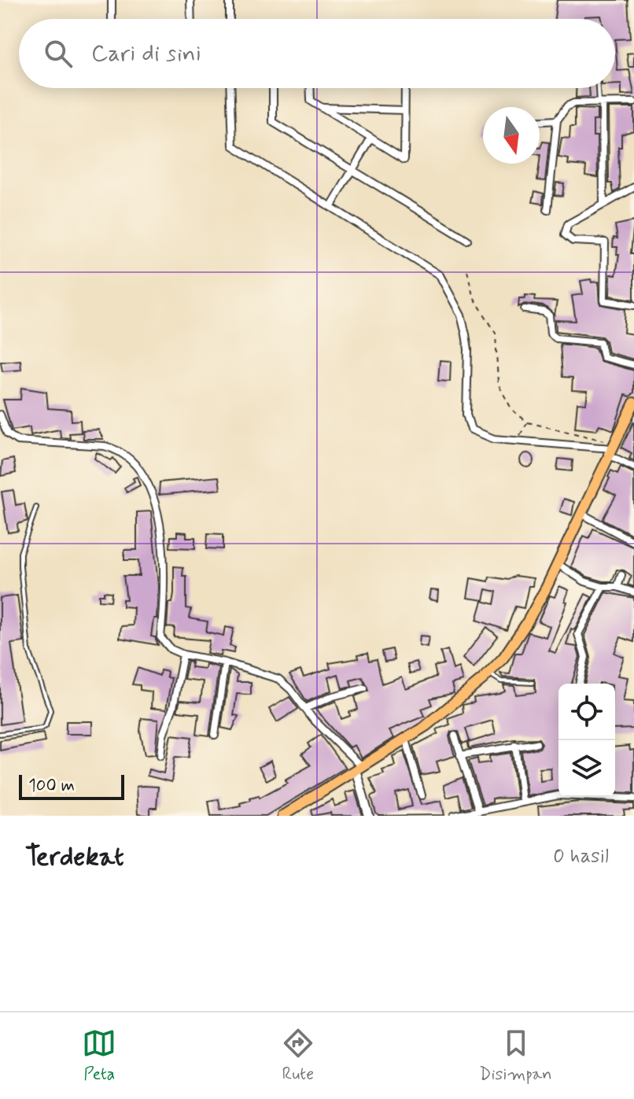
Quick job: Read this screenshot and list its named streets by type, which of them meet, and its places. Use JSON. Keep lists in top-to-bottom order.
{
  "scale_bar": "100 m",
  "north": "bottom",
  "page": {
    "search": "Cari di sini",
    "scale": "100 m",
    "heading": ["Terdekat", "0 hasil"],
    "nav": ["Peta", "Rute", "Disimpan"]
  }
}
